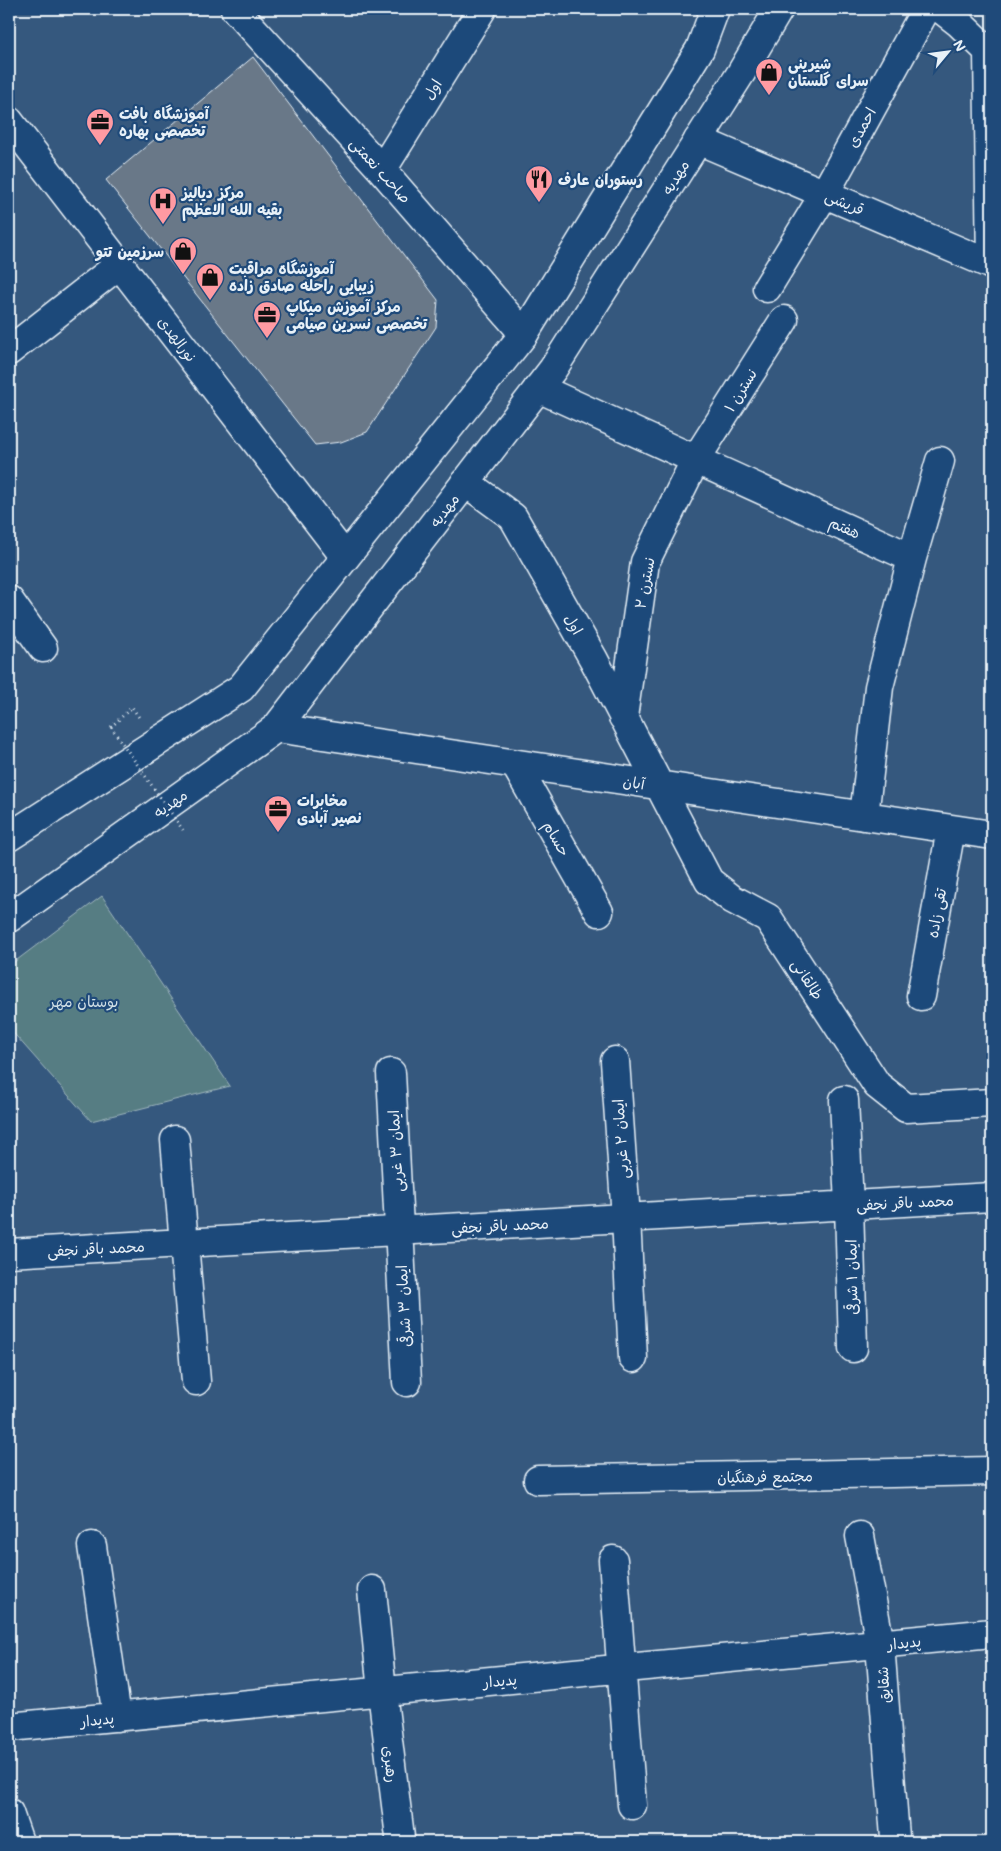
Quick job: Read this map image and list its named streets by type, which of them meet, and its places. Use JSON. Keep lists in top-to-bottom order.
{
  "streets": {
    "street": [
      "اول",
      "احمدی",
      "صاحب نعمتی",
      "مهدیه",
      "قریشی",
      "نورالهدی",
      "نسترن ۱",
      "هفتم",
      "نسترن ۲",
      "آبان",
      "حسام",
      "تقی زاده",
      "طالقانی",
      "ایمان ۲ غربی",
      "ایمان ۳ غربی",
      "محمد باقر نجفی",
      "ایمان ۱ شرقی",
      "ایمان ۳ شرقی",
      "مجتمع فرهنگیان",
      "پدیدار",
      "شقایق",
      "رهبری"
    ]
  },
  "crossings": [
    ["اول", "صاحب نعمتی"],
    ["اول", "مهدیه"],
    ["اول", "نسترن ۲"],
    ["اول", "آبان"],
    ["اول", "طالقانی"],
    ["احمدی", "قریشی"],
    ["مهدیه", "قریشی"],
    ["مهدیه", "هفتم"],
    ["مهدیه", "آبان"],
    ["نسترن ۱", "هفتم"],
    ["نسترن ۱", "نسترن ۲"],
    ["هفتم", "نسترن ۲"],
    ["آبان", "حسام"],
    ["آبان", "تقی زاده"],
    ["آبان", "طالقانی"],
    ["ایمان ۲ غربی", "محمد باقر نجفی"],
    ["ایمان ۳ غربی", "محمد باقر نجفی"],
    ["ایمان ۳ غربی", "ایمان ۳ شرقی"],
    ["محمد باقر نجفی", "ایمان ۱ شرقی"],
    ["محمد باقر نجفی", "ایمان ۳ شرقی"],
    ["پدیدار", "شقایق"],
    ["پدیدار", "رهبری"]
  ],
  "parks": ["بوستان مهر"],
  "places": {
    "shop": ["شیرینی سرای گلستان", "سرزمین تتو", "آموزشگاه مراقبت زیبایی راحله صادق زاده"],
    "office": ["آموزشگاه بافت تخصصی بهاره", "مرکز آموزش میکاپ تخصصی نسرین صیامی", "مخابرات نصیر آبادی"],
    "restaurant": ["رستوران عارف"],
    "hospital": ["مرکز دیالیز بقیه الله الاعظم"]
  },
  "north": "top right"
}
